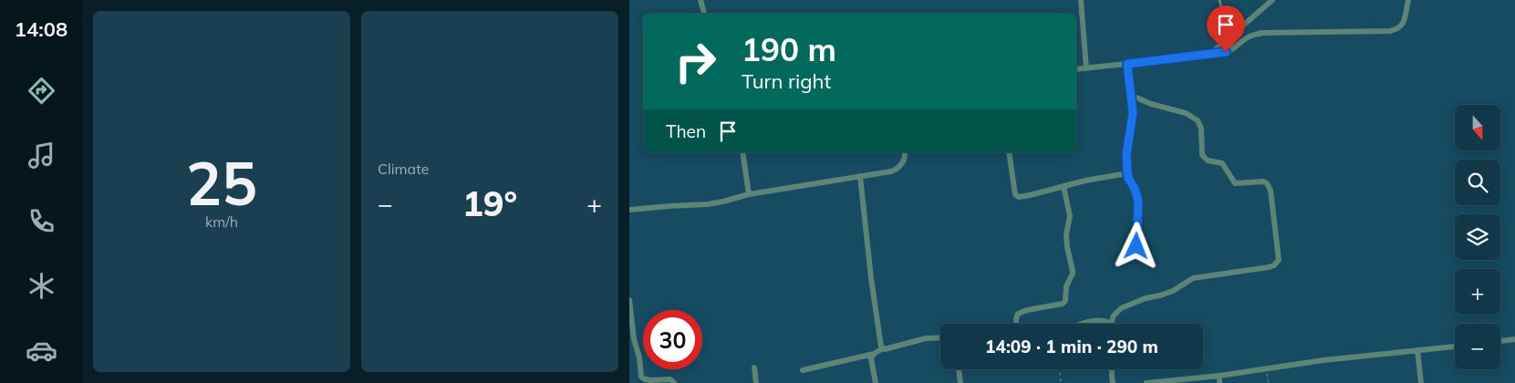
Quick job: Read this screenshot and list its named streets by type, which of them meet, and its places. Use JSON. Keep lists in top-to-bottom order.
{
  "north": "bottom",
  "page": {
    "tabs": "14:08",
    "tile": [
      ["25", "km/h"],
      "Climate"
    ],
    "turn": ["190 m", "Turn right"],
    "map_buttons": ["+", "−"],
    "then": "Then",
    "heat": ["−", "19°", "+"],
    "limit": "30",
    "trip": "14:09 · 1 min · 290 m"
  }
}
